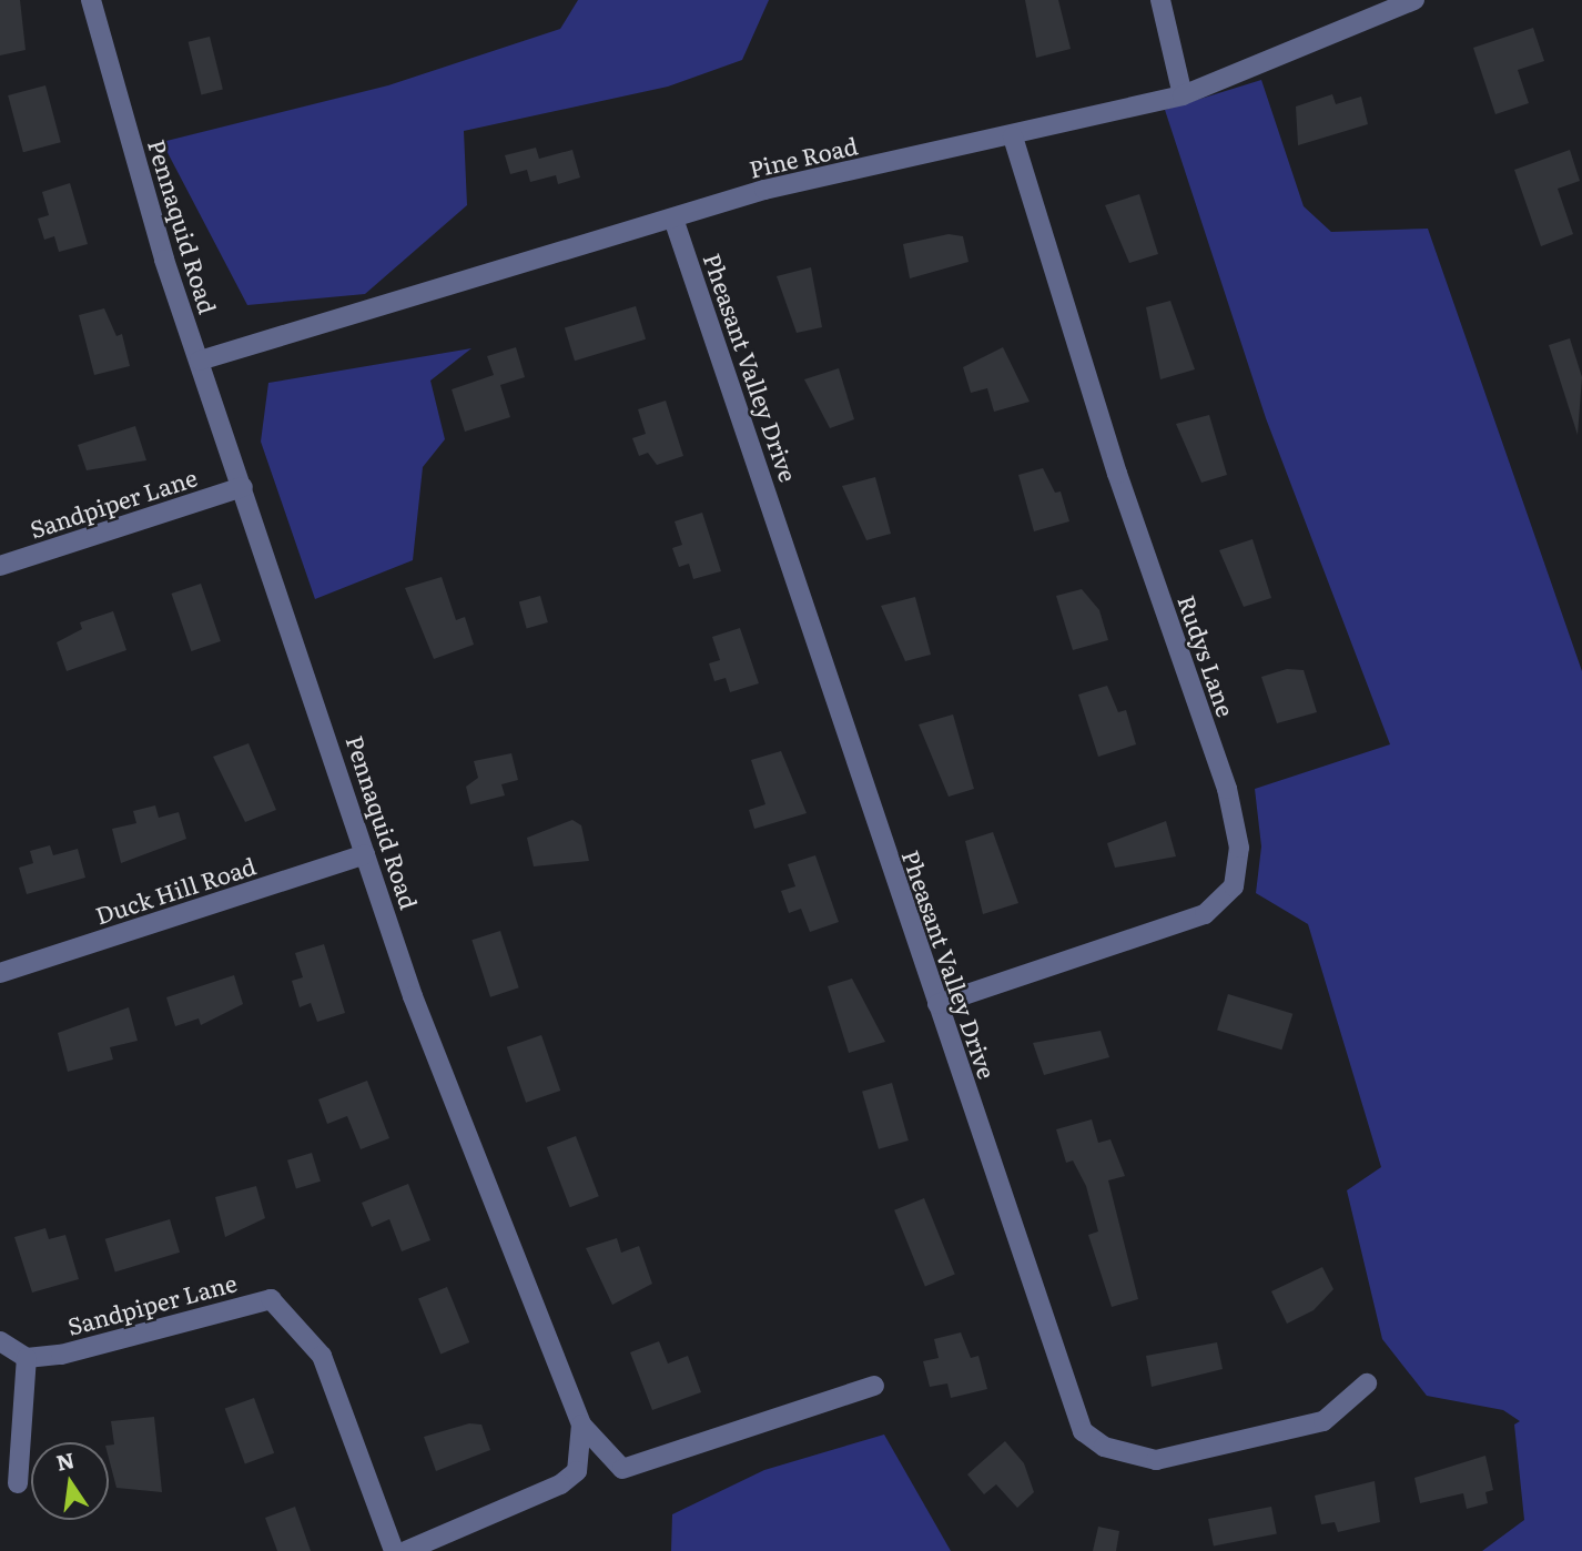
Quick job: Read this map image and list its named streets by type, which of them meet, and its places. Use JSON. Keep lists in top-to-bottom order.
{
  "streets": {
    "street": [
      "Pine Road",
      "Pennaquid Road",
      "Pheasant Valley Drive",
      "Sandpiper Lane",
      "Rudys Lane",
      "Duck Hill Road"
    ]
  },
  "crossings": [
    ["Pine Road", "Pennaquid Road"],
    ["Pine Road", "Pheasant Valley Drive"],
    ["Pine Road", "Rudys Lane"],
    ["Pennaquid Road", "Sandpiper Lane"],
    ["Pennaquid Road", "Duck Hill Road"],
    ["Pheasant Valley Drive", "Rudys Lane"]
  ],
  "north": "top"
}
